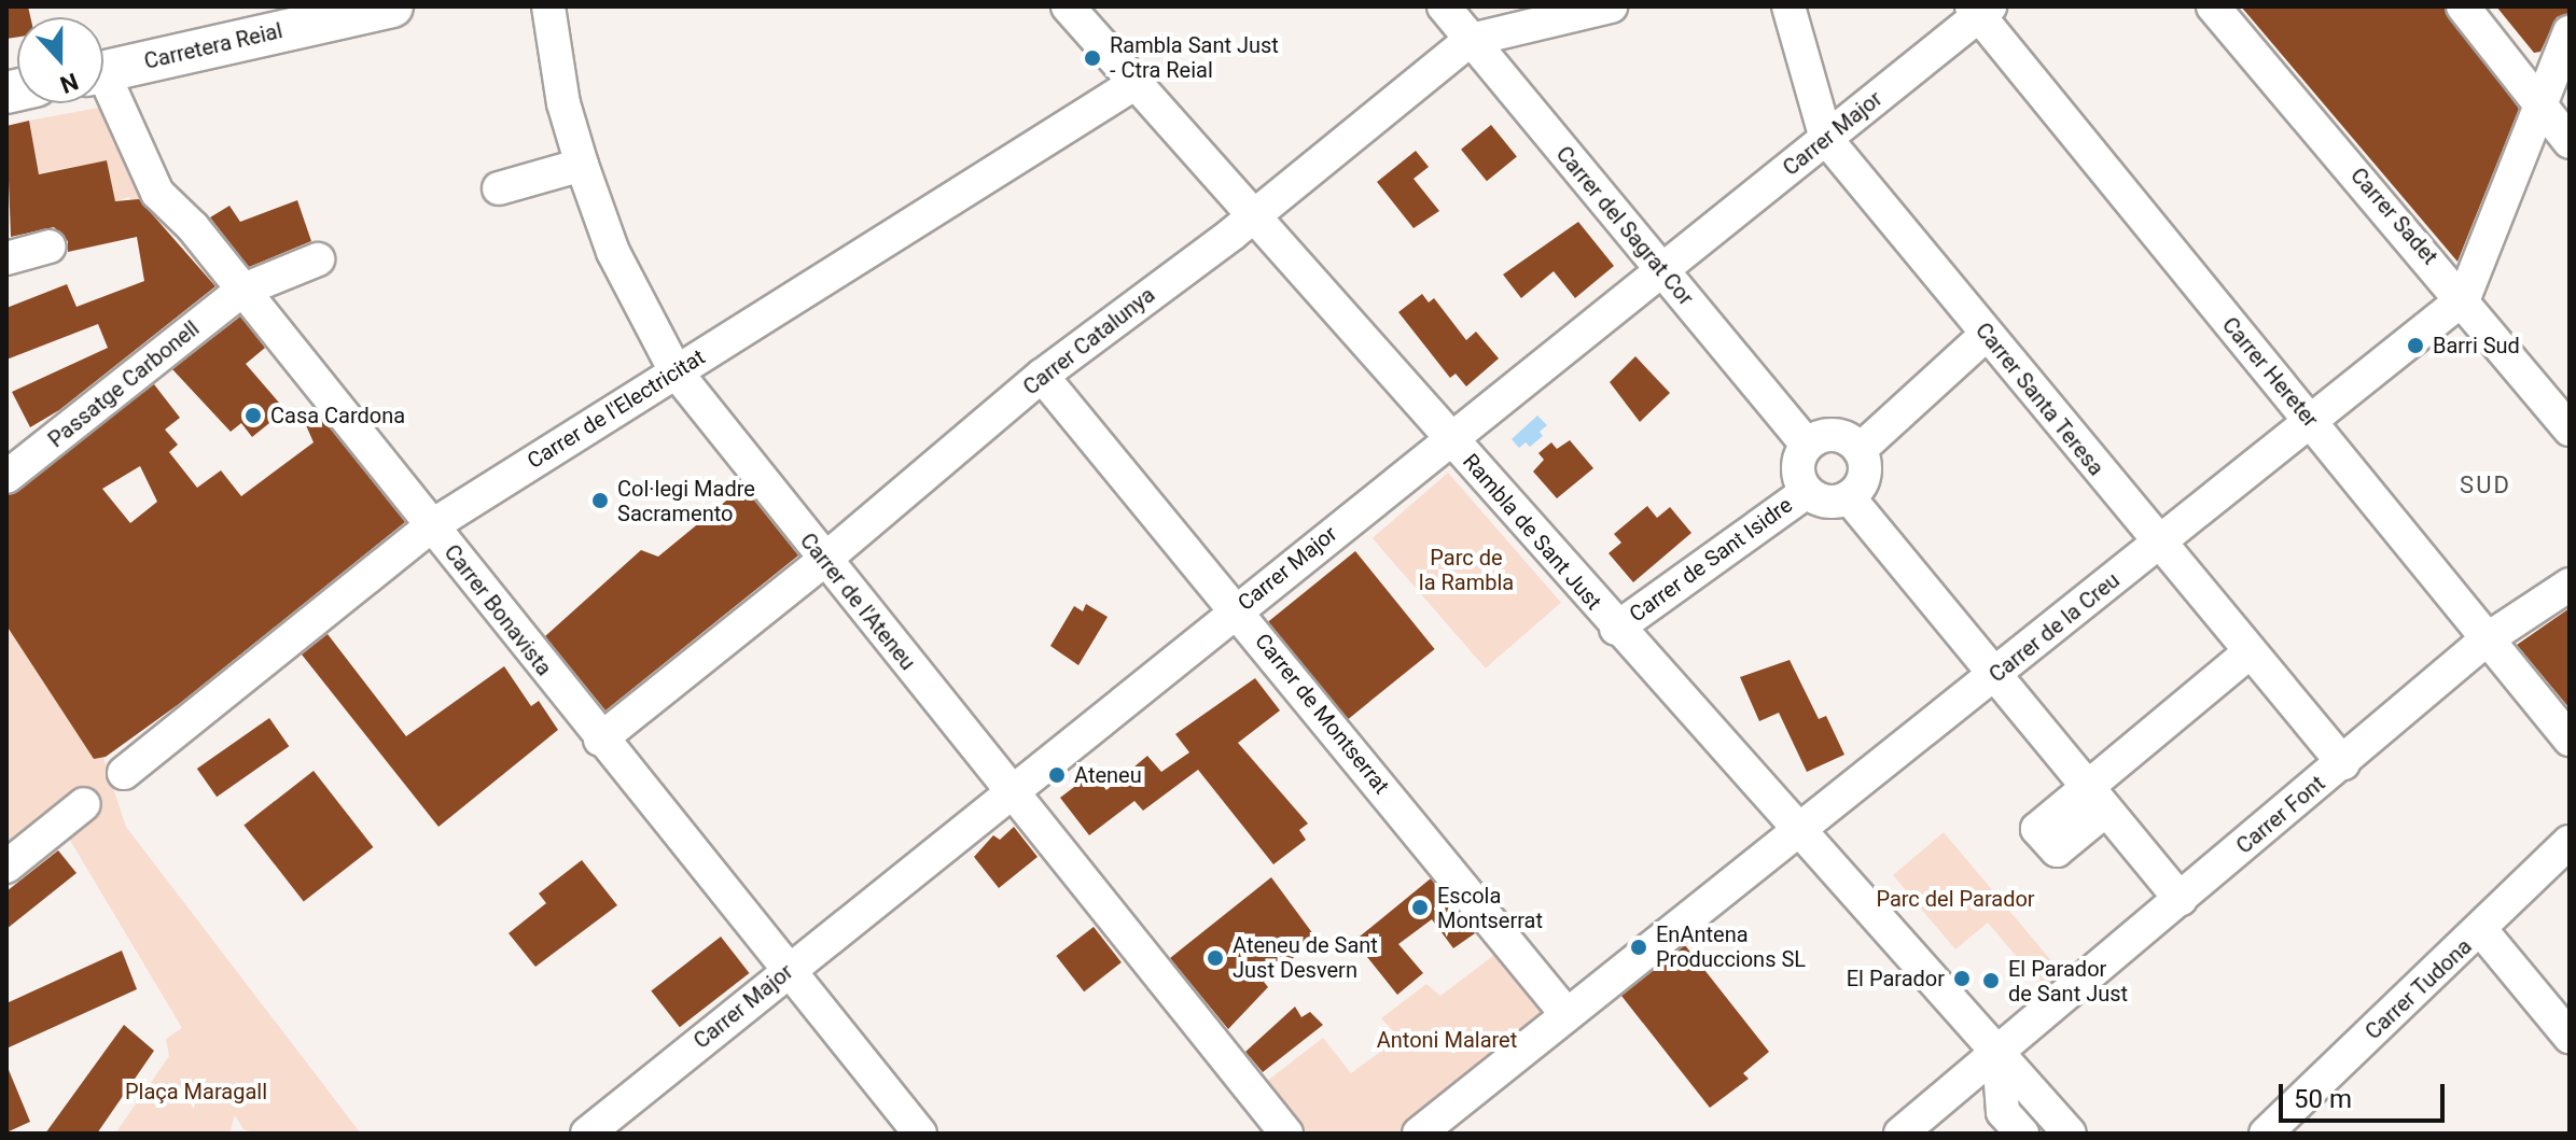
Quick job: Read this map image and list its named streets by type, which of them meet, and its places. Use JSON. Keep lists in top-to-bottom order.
{
  "streets": {
    "main road": ["Carretera Reial"],
    "street": [
      "Carrer Major",
      "Carrer Sadet",
      "Carrer del Sagrat Cor",
      "Carrer Catalunya",
      "Carrer Hereter",
      "Passatge Carbonell",
      "Carrer Santa Teresa",
      "Carrer de l'Electricitat",
      "Rambla de Sant Just",
      "Carrer de Sant Isidre",
      "Carrer de l'Ateneu",
      "Carrer Bonavista",
      "Carrer de la Creu",
      "Carrer de Montserrat",
      "Carrer Font",
      "Carrer Tudona"
    ]
  },
  "crossings": [
    ["Carrer Major", "Carrer del Sagrat Cor"],
    ["Carrer Major", "Carrer Hereter"],
    ["Carrer Major", "Carrer Santa Teresa"],
    ["Carrer Major", "Rambla de Sant Just"],
    ["Carrer Major", "Carrer de l'Ateneu"],
    ["Carrer Major", "Carrer Bonavista"],
    ["Carrer Major", "Carrer de Montserrat"],
    ["Carrer Sadet", "Carrer de la Creu"],
    ["Carrer del Sagrat Cor", "Carrer Catalunya"],
    ["Carrer del Sagrat Cor", "Carrer de Sant Isidre"],
    ["Carrer Catalunya", "Rambla de Sant Just"],
    ["Carrer Catalunya", "Carrer de l'Ateneu"],
    ["Carrer Catalunya", "Carrer Bonavista"],
    ["Carrer Catalunya", "Carrer de Montserrat"],
    ["Carrer Hereter", "Carrer de la Creu"],
    ["Carrer Hereter", "Carrer Font"],
    ["Passatge Carbonell", "Carrer Bonavista"],
    ["Carrer Santa Teresa", "Carrer de la Creu"],
    ["Carrer Santa Teresa", "Carrer Font"],
    ["Carrer de l'Electricitat", "Rambla de Sant Just"],
    ["Carrer de l'Electricitat", "Carrer de l'Ateneu"],
    ["Carrer de l'Electricitat", "Carrer Bonavista"],
    ["Rambla de Sant Just", "Carrer de Sant Isidre"],
    ["Rambla de Sant Just", "Carrer de la Creu"],
    ["Rambla de Sant Just", "Carrer Font"],
    ["Carrer de la Creu", "Carrer de Montserrat"]
  ],
  "districts": ["SUD"],
  "parks": [
    "Parc de la Rambla",
    "Parc del Parador",
    "Antoni Malaret",
    "Plaça Maragall"
  ],
  "places": [
    "Rambla Sant Just - Ctra Reial",
    "Barri Sud",
    "Casa Cardona",
    "Col·legi Madre Sacramento",
    "Ateneu",
    "Escola Montserrat",
    "EnAntena Produccions SL",
    "Ateneu de Sant Just Desvern",
    "El Parador",
    "El Parador de Sant Just"
  ],
  "scale_bar": "50 m",
  "north": "bottom"
}
